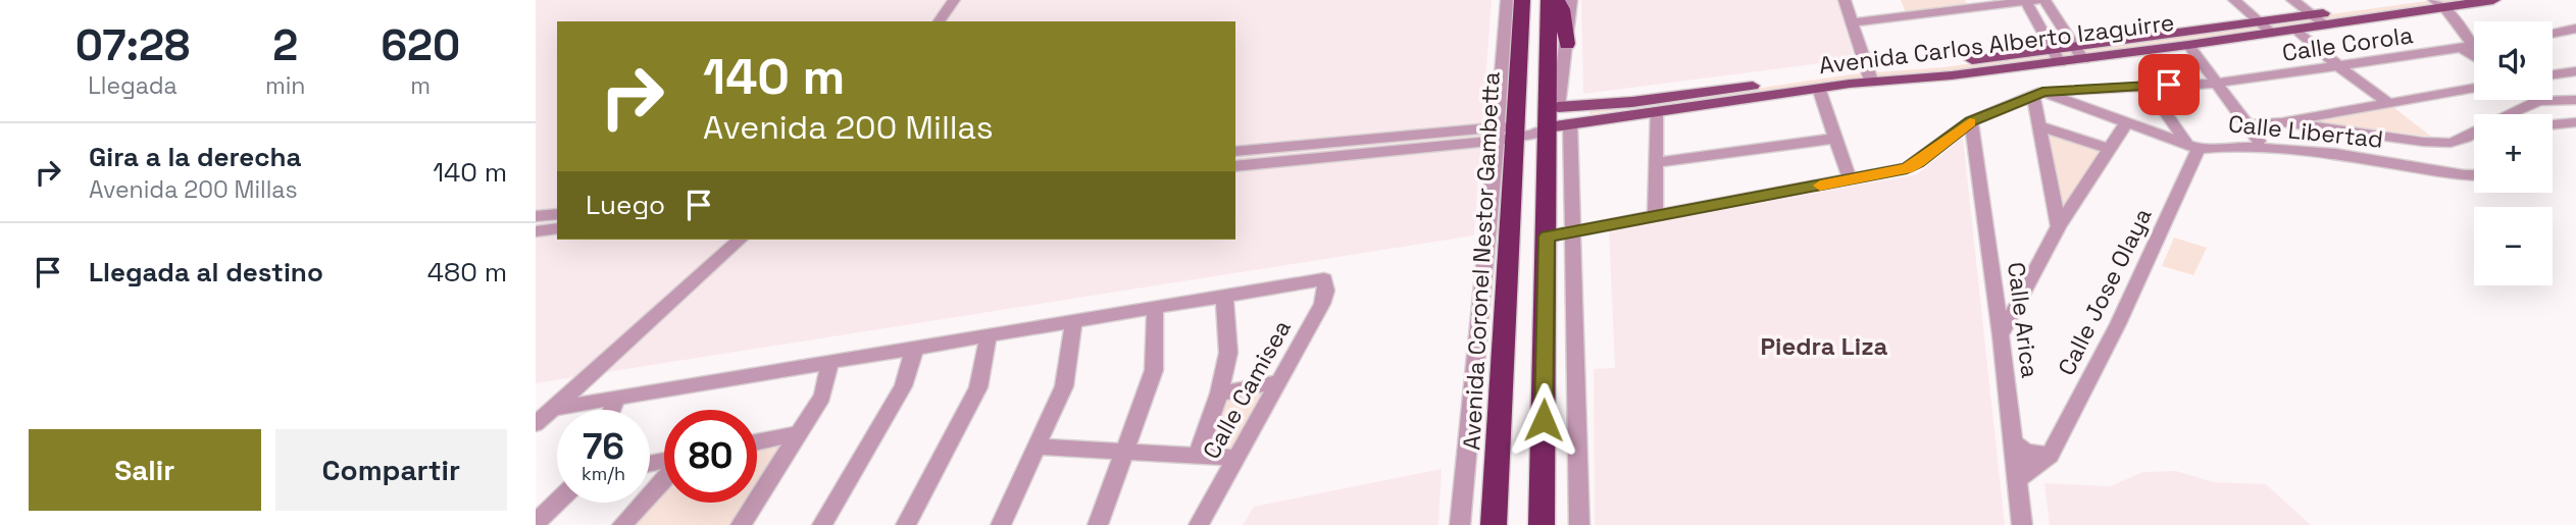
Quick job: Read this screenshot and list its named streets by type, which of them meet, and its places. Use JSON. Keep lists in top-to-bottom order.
{
  "streets": {
    "highway": ["Avenida Coronel Nestor Gambetta"],
    "main road": ["Avenida Carlos Alberto Izaguirre"],
    "street": [
      "Calle Corola",
      "Calle Libertad",
      "Calle Jose Olaya",
      "Calle Arica",
      "Calle Camisea"
    ]
  },
  "crossings": [
    ["Calle Corola", "Calle Libertad"],
    ["Calle Corola", "Calle Arica"],
    ["Calle Libertad", "Calle Jose Olaya"],
    ["Calle Jose Olaya", "Calle Arica"]
  ],
  "districts": ["Piedra Liza"],
  "page": {
    "eta": [
      "07:28",
      "Llegada",
      "2",
      "min",
      "620",
      "m"
    ],
    "map_buttons": ["+", "−"],
    "turn": ["140 m", "Avenida 200 Millas"],
    "list": [
      {
        "name": "Gira a la derecha",
        "note": "Avenida 200 Millas",
        "value": "140 m"
      },
      {
        "name": "Llegada al destino",
        "value": "480 m"
      }
    ],
    "then": "Luego",
    "speed": "76 km/h",
    "limit": "80",
    "buttons": ["Salir", "Compartir"]
  }
}
